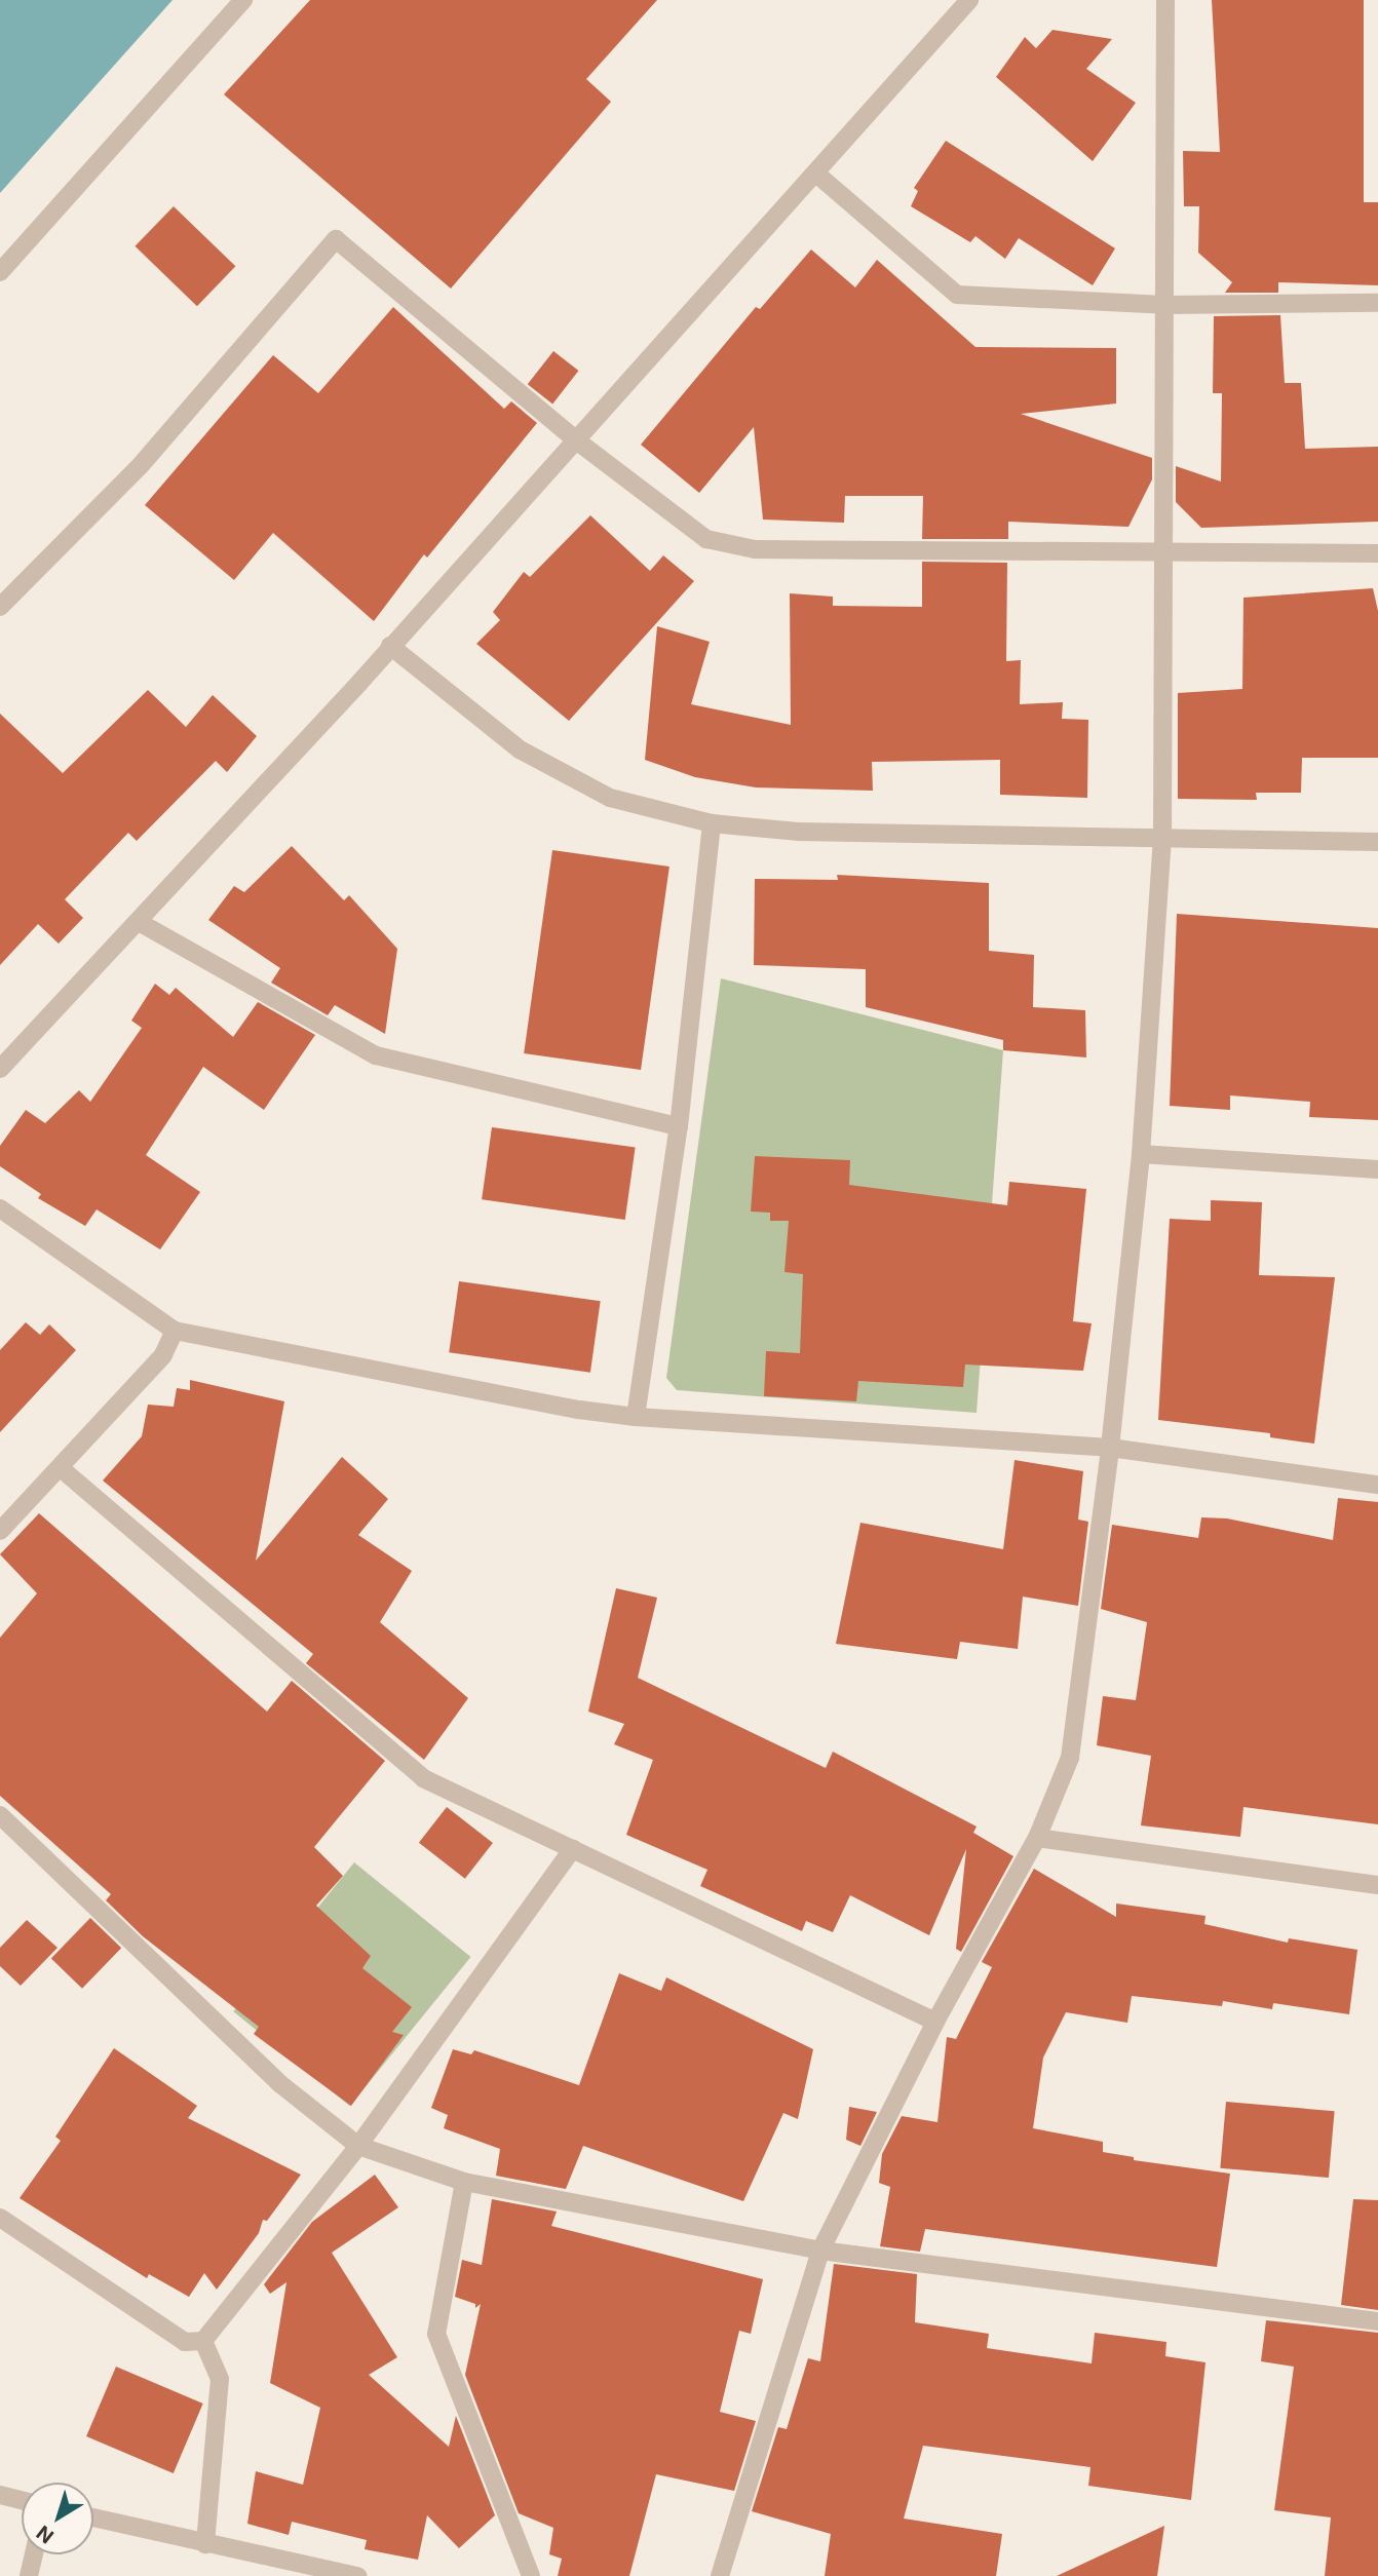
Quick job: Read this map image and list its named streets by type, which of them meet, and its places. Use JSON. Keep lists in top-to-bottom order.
{
  "north": "bottom left"
}
